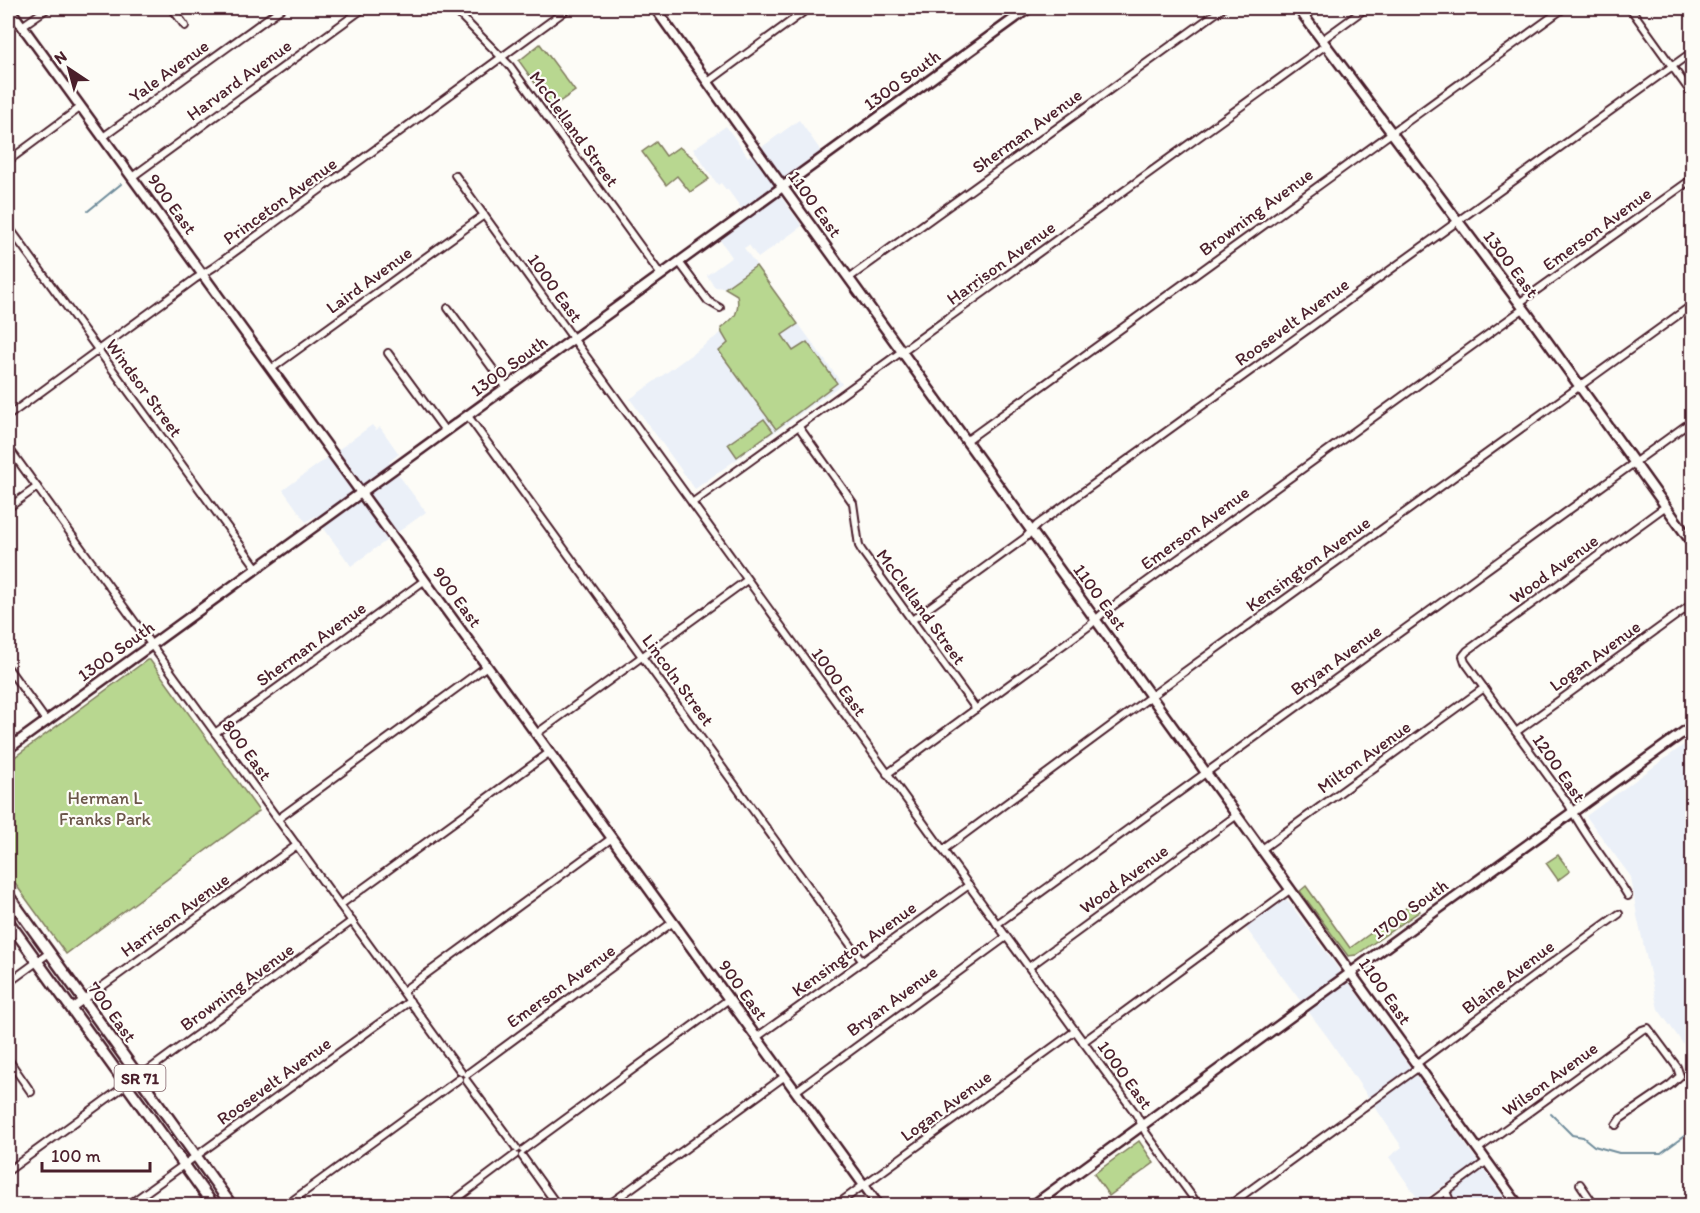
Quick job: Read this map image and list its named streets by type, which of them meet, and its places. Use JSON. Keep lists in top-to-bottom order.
{
  "streets": {
    "main road": ["700 East", "SR 71"],
    "street": [
      "Yale Avenue",
      "Harvard Avenue",
      "1300 South",
      "McClelland Street",
      "Sherman Avenue",
      "Princeton Avenue",
      "900 East",
      "1100 East",
      "Browning Avenue",
      "Emerson Avenue",
      "Harrison Avenue",
      "1300 East",
      "Laird Avenue",
      "1000 East",
      "Roosevelt Avenue",
      "Windsor Street",
      "Kensington Avenue",
      "Wood Avenue",
      "Logan Avenue",
      "Bryan Avenue",
      "Lincoln Street",
      "800 East",
      "Milton Avenue",
      "1200 East",
      "1700 South",
      "Blaine Avenue",
      "Wilson Avenue"
    ]
  },
  "crossings": [
    ["Yale Avenue", "900 East"],
    ["Harvard Avenue", "900 East"],
    ["1300 South", "McClelland Street"],
    ["1300 South", "900 East"],
    ["1300 South", "1100 East"],
    ["1300 South", "1000 East"],
    ["1300 South", "Windsor Street"],
    ["1300 South", "Lincoln Street"],
    ["1300 South", "800 East"],
    ["McClelland Street", "Princeton Avenue"],
    ["McClelland Street", "Emerson Avenue"],
    ["McClelland Street", "Harrison Avenue"],
    ["McClelland Street", "Roosevelt Avenue"],
    ["Sherman Avenue", "900 East"],
    ["Sherman Avenue", "1100 East"],
    ["Sherman Avenue", "800 East"],
    ["Princeton Avenue", "900 East"],
    ["Princeton Avenue", "Windsor Street"],
    ["900 East", "Emerson Avenue"],
    ["900 East", "Laird Avenue"],
    ["900 East", "Kensington Avenue"],
    ["900 East", "Logan Avenue"],
    ["900 East", "Bryan Avenue"],
    ["1100 East", "Browning Avenue"],
    ["1100 East", "Emerson Avenue"],
    ["1100 East", "Harrison Avenue"],
    ["1100 East", "Roosevelt Avenue"],
    ["1100 East", "Kensington Avenue"],
    ["1100 East", "Wood Avenue"],
    ["1100 East", "Bryan Avenue"],
    ["1100 East", "Milton Avenue"],
    ["1100 East", "1700 South"],
    ["1100 East", "Blaine Avenue"],
    ["1100 East", "Wilson Avenue"],
    ["Browning Avenue", "1300 East"],
    ["Browning Avenue", "800 East"],
    ["Browning Avenue", "700 East"],
    ["Emerson Avenue", "1300 East"],
    ["Emerson Avenue", "1000 East"],
    ["Emerson Avenue", "800 East"],
    ["Harrison Avenue", "1300 East"],
    ["Harrison Avenue", "1000 East"],
    ["Harrison Avenue", "800 East"],
    ["Harrison Avenue", "700 East"],
    ["1300 East", "Roosevelt Avenue"],
    ["1300 East", "Kensington Avenue"],
    ["1300 East", "Wood Avenue"],
    ["1300 East", "Bryan Avenue"],
    ["Laird Avenue", "1000 East"],
    ["1000 East", "Kensington Avenue"],
    ["1000 East", "Wood Avenue"],
    ["1000 East", "Logan Avenue"],
    ["1000 East", "Bryan Avenue"],
    ["1000 East", "1700 South"],
    ["Roosevelt Avenue", "800 East"],
    ["Roosevelt Avenue", "700 East"],
    ["Kensington Avenue", "Lincoln Street"],
    ["Wood Avenue", "1200 East"],
    ["Logan Avenue", "1200 East"],
    ["Milton Avenue", "1200 East"],
    ["1200 East", "1700 South"]
  ],
  "parks": ["Herman L Franks Park"],
  "scale_bar": "100 m",
  "north": "top left"
}
